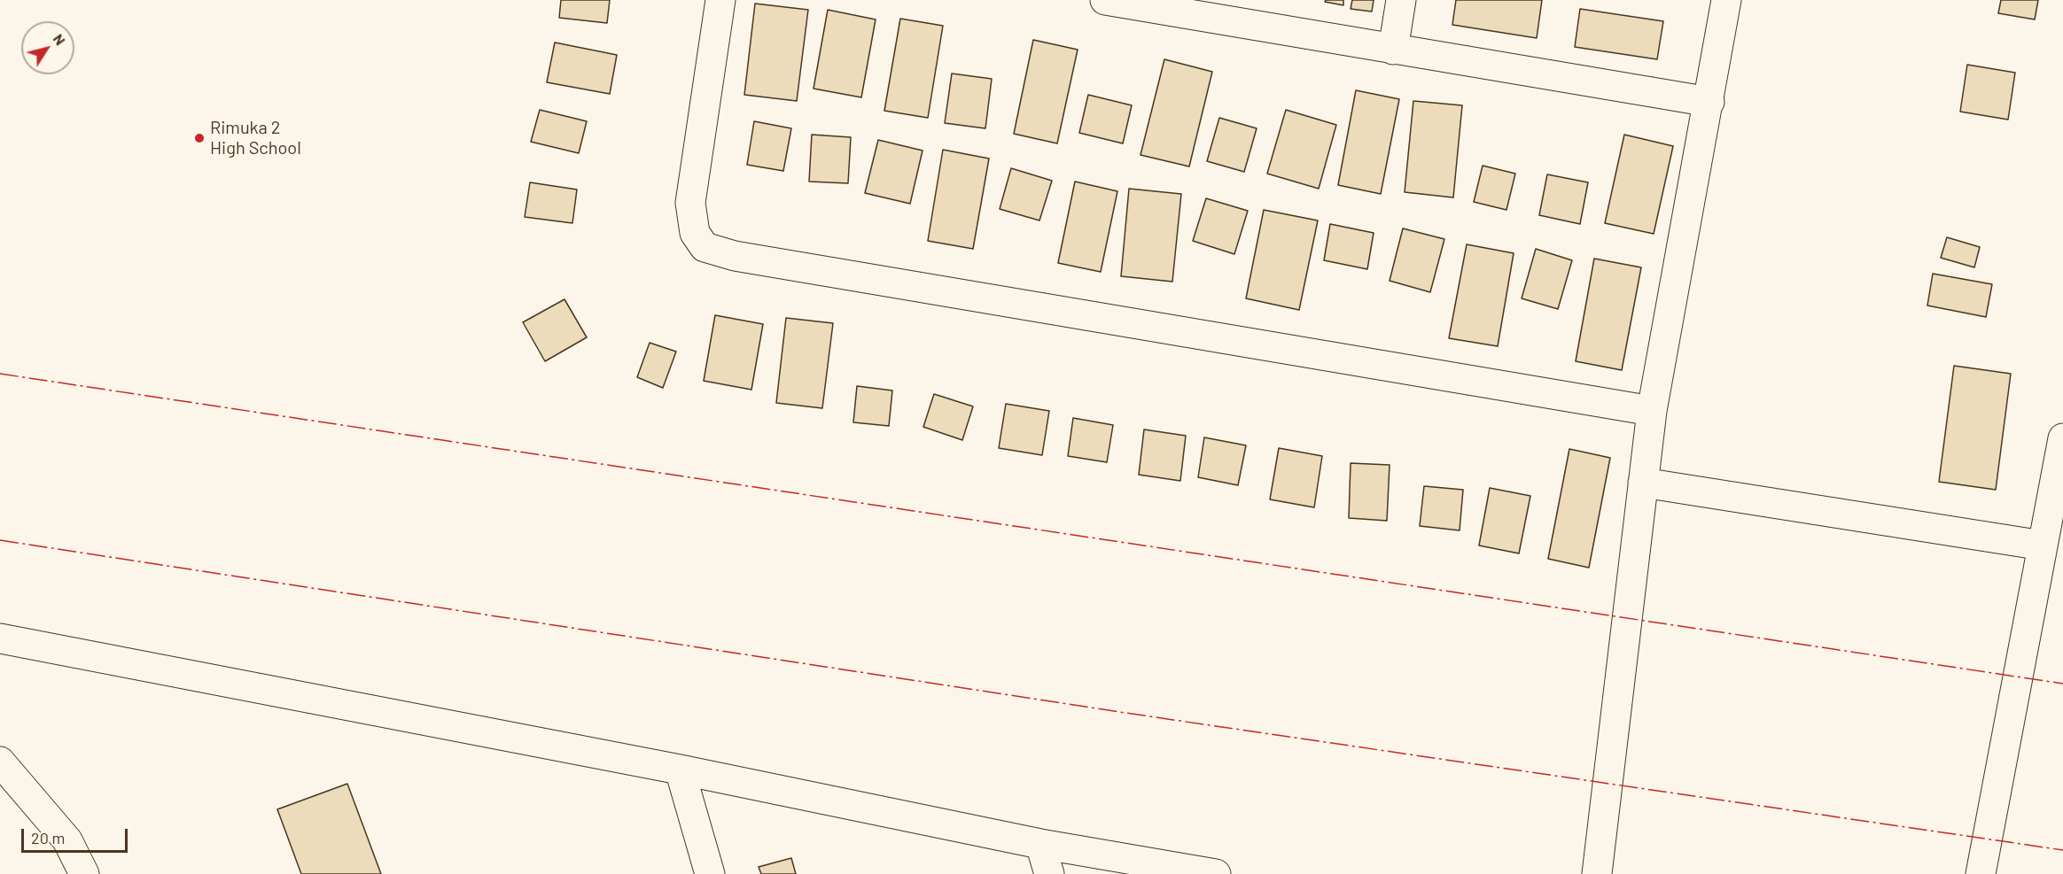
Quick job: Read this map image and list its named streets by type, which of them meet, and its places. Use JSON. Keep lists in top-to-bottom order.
{
  "places": ["Rimuka 2 High School"],
  "scale_bar": "20 m",
  "north": "top right"
}
